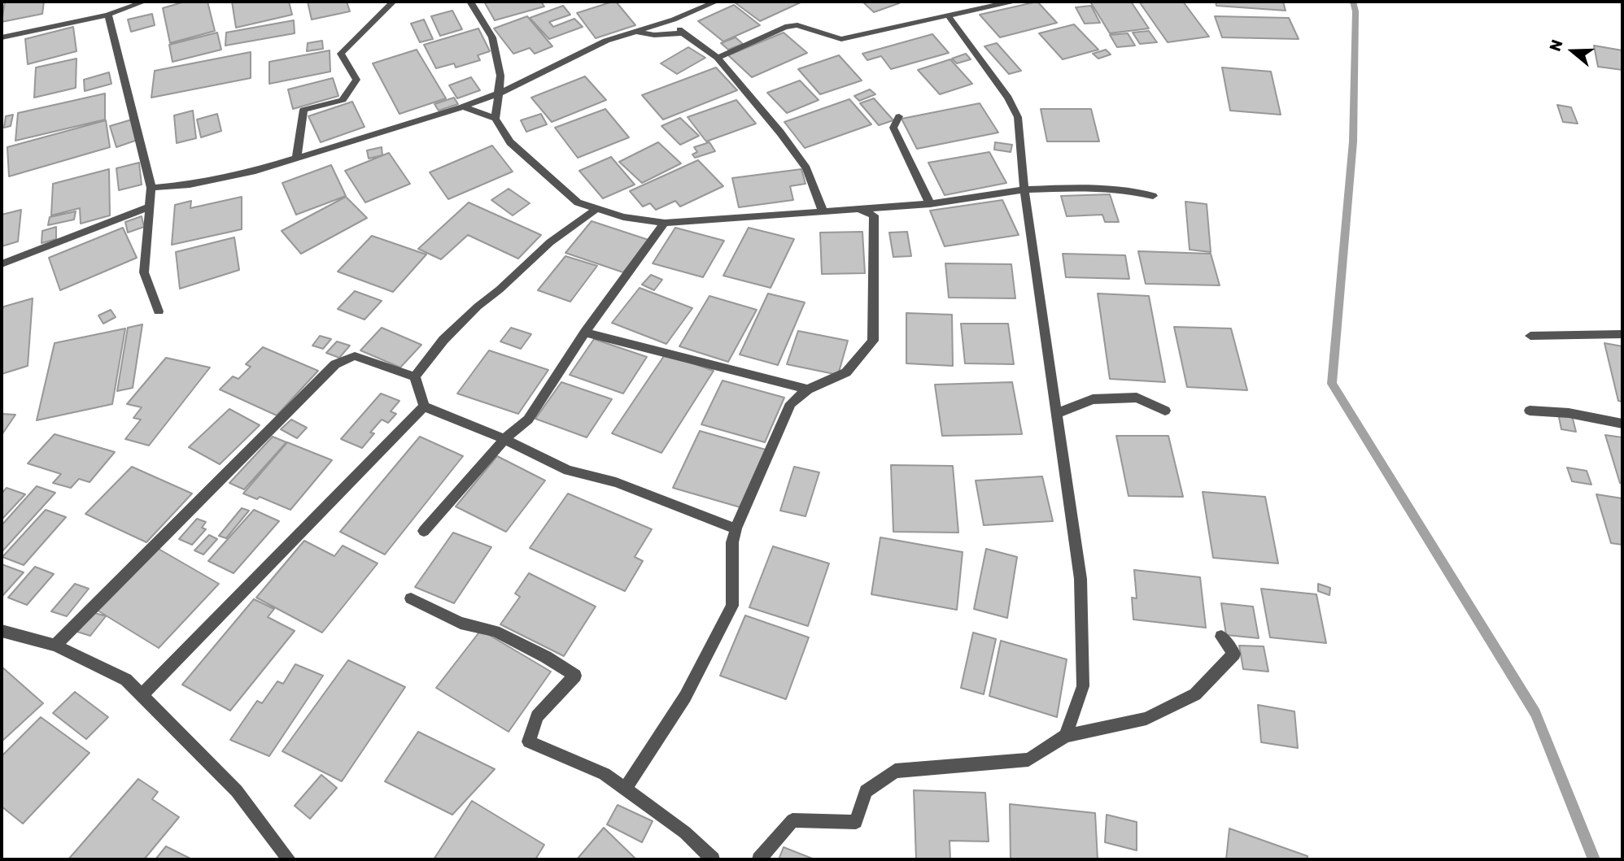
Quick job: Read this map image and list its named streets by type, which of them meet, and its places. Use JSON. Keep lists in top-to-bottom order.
{
  "north": "left"
}
